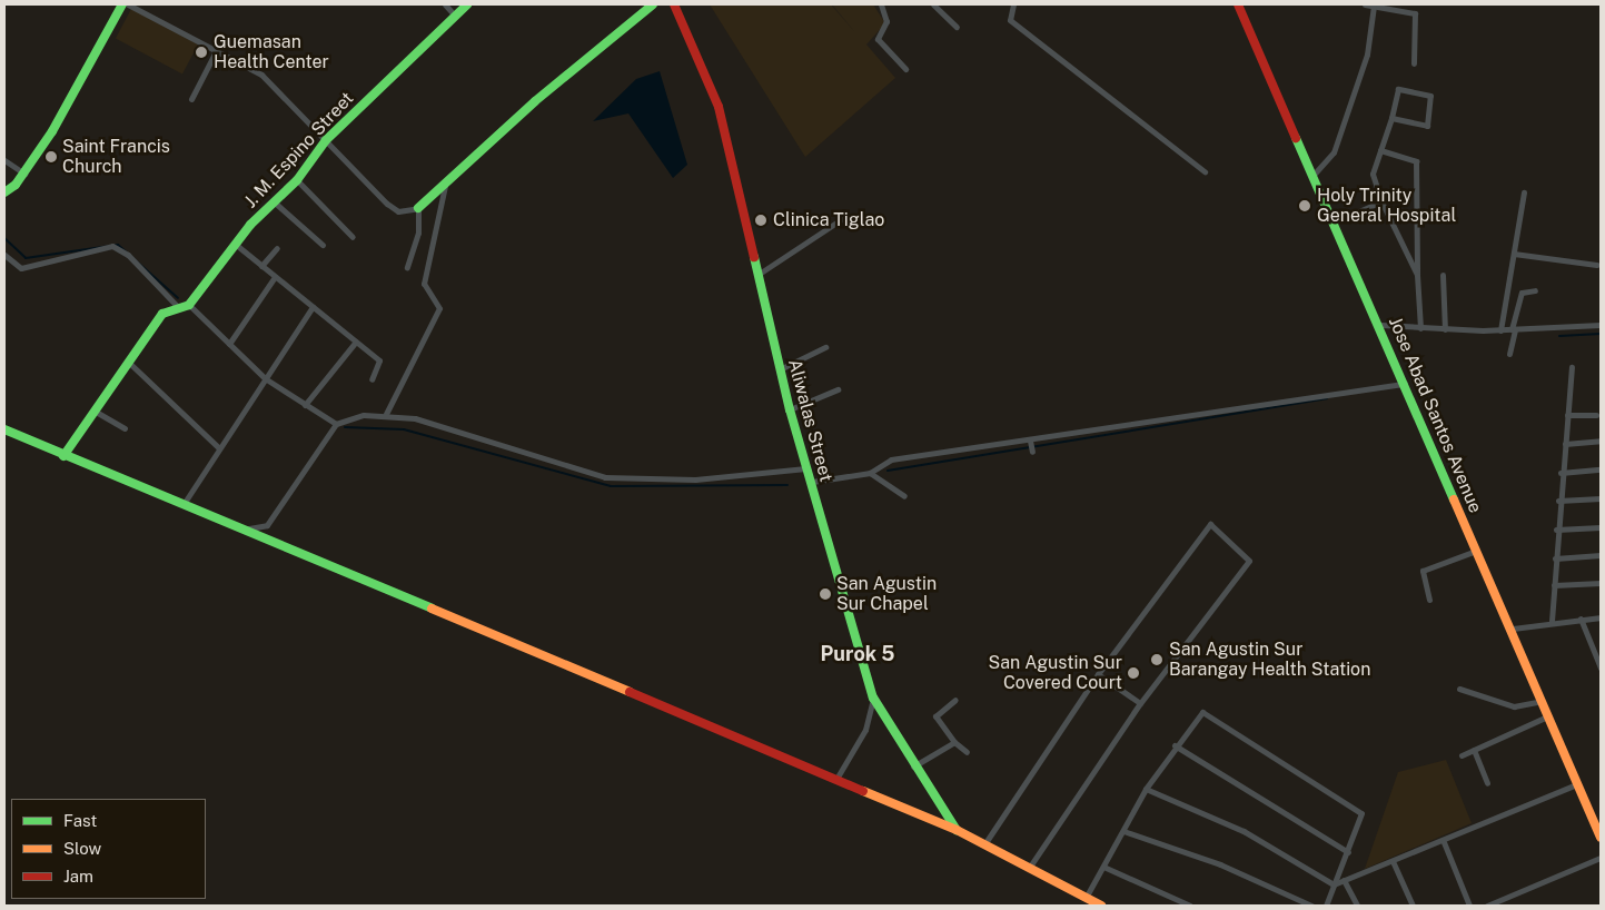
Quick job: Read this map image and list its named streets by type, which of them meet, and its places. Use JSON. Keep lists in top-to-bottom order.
{
  "streets": {
    "main road": ["J. M. Espino Street", "Jose Abad Santos Avenue", "Aliwalas Street"]
  },
  "districts": ["Purok 5"],
  "places": [
    "Guemasan Health Center",
    "Saint Francis Church",
    "Holy Trinity General Hospital",
    "Clinica Tiglao",
    "San Agustin Sur Chapel",
    "San Agustin Sur Barangay Health Station",
    "San Agustin Sur Covered Court"
  ],
  "legend": ["Fast", "Slow", "Jam"]
}
